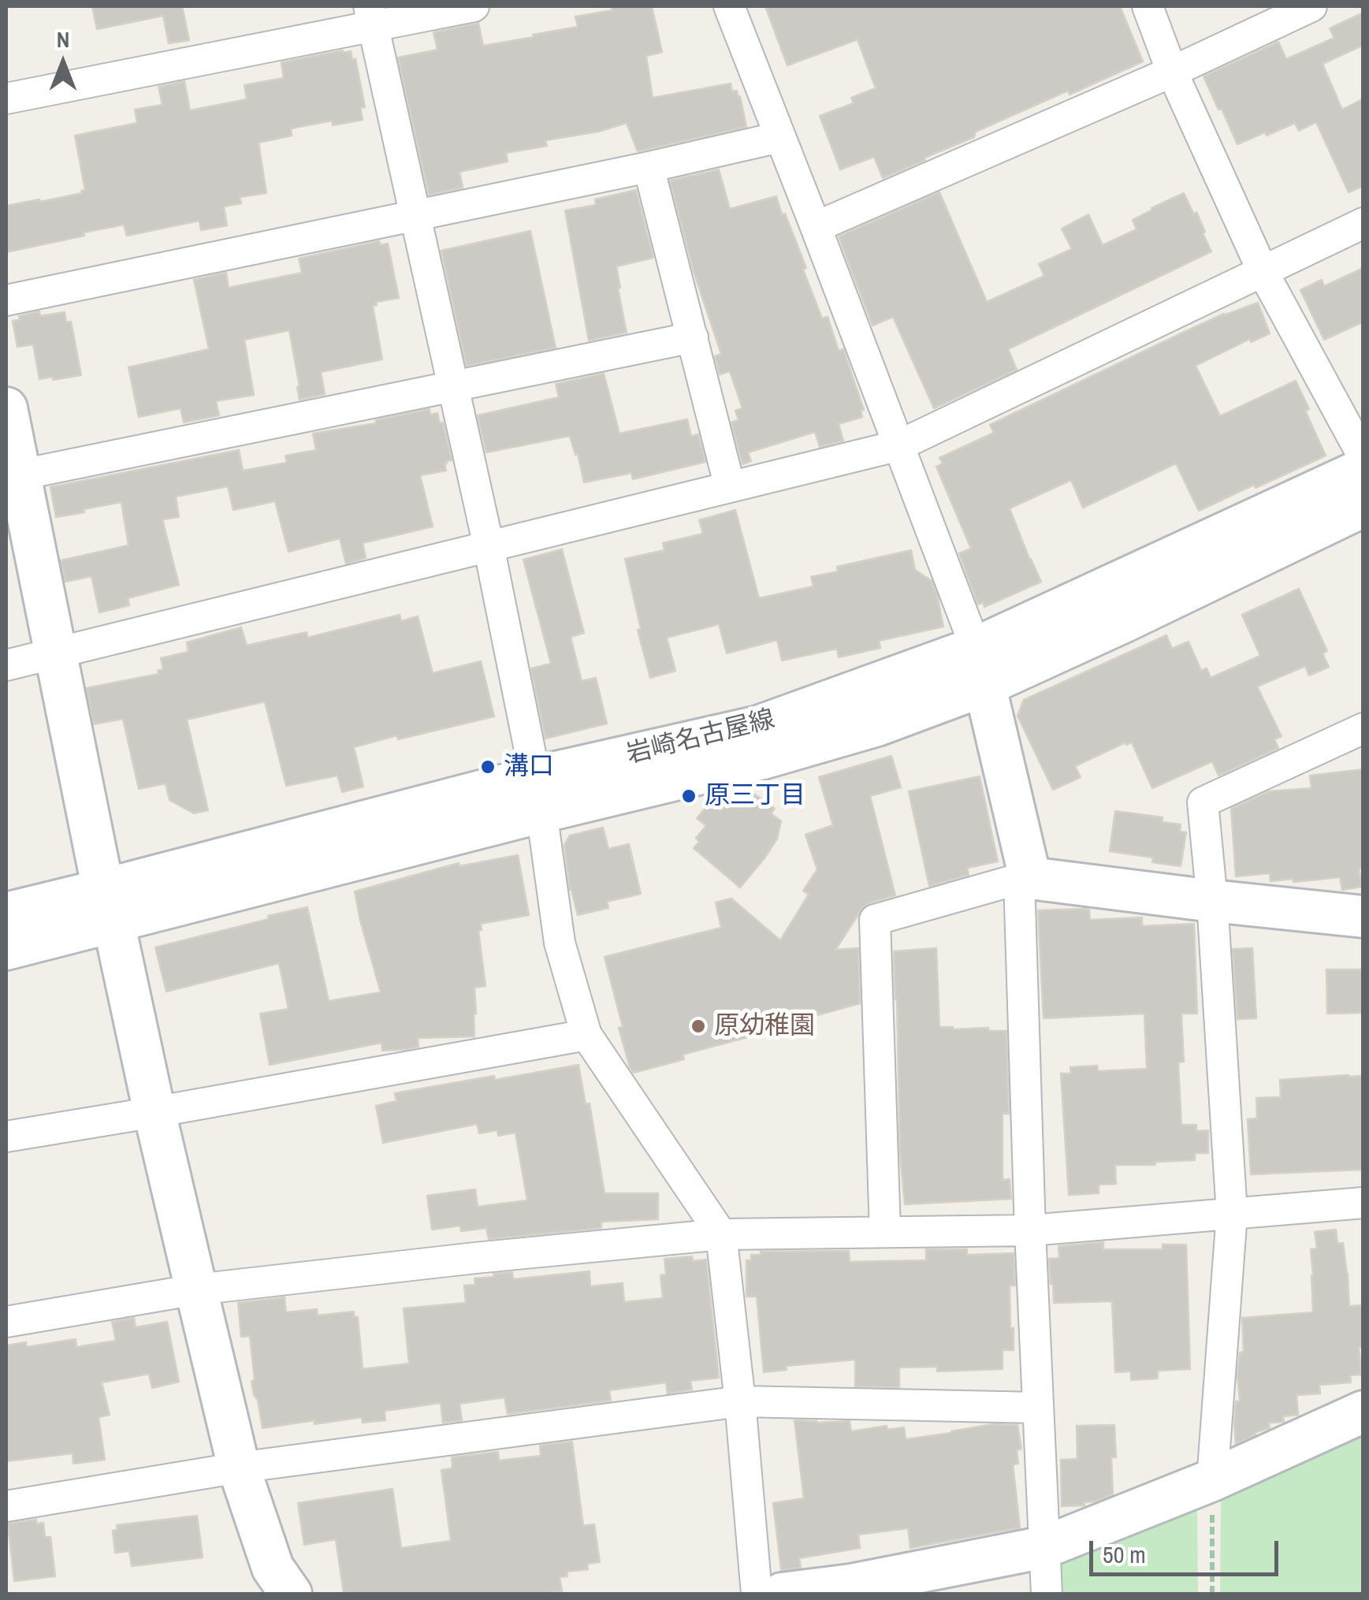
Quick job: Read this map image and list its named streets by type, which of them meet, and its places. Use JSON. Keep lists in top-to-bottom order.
{
  "streets": {
    "street": ["岩崎名古屋線"]
  },
  "places": ["溝口", "原三丁目", "原幼稚園"],
  "scale_bar": "50 m",
  "north": "top"
}
